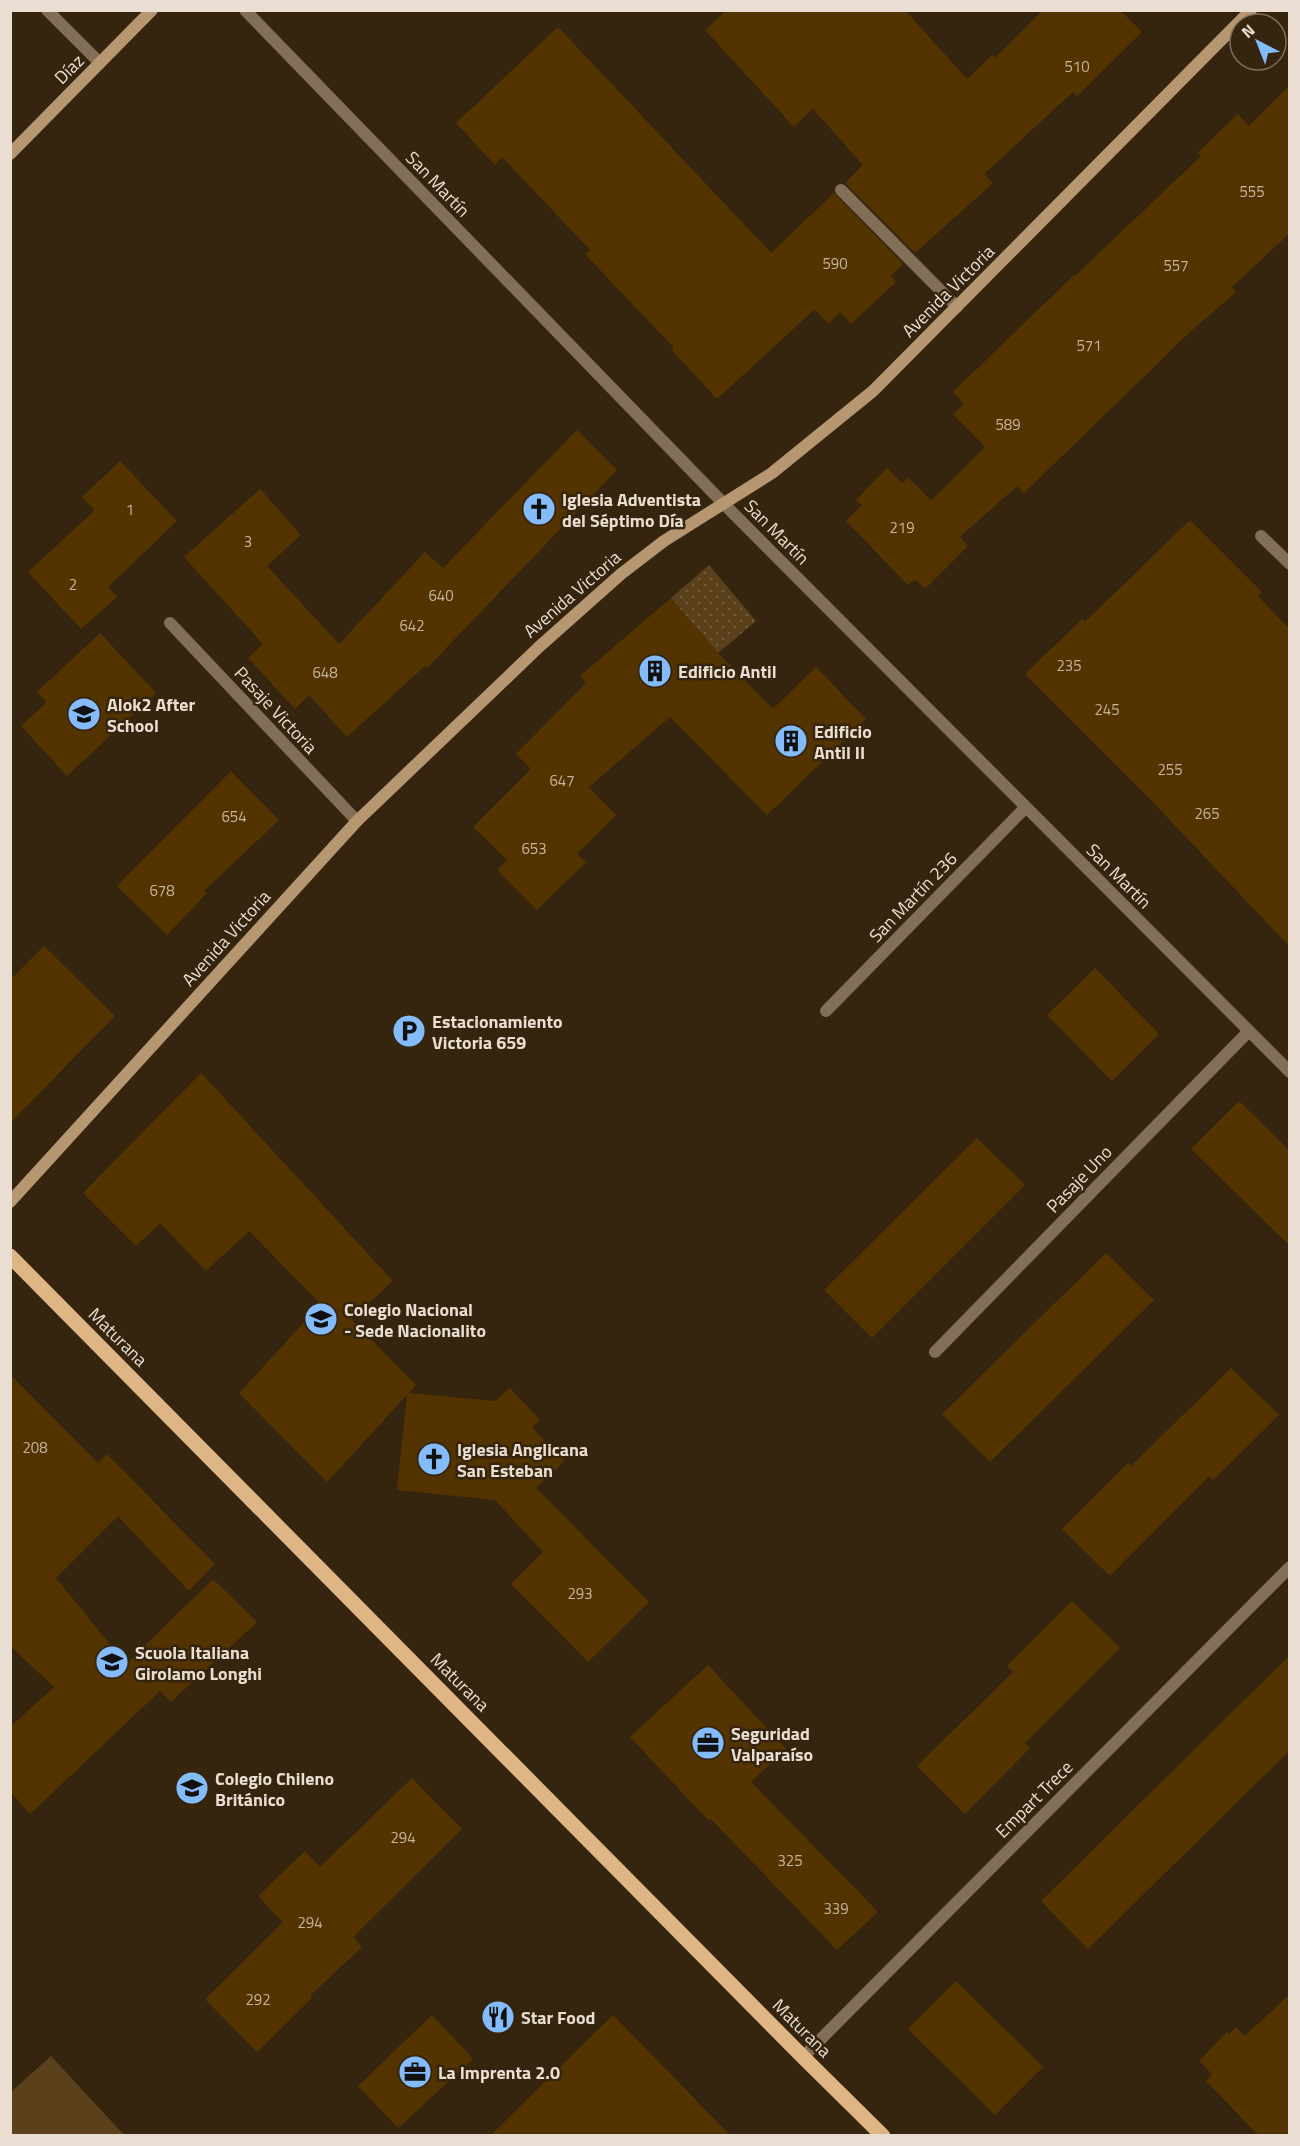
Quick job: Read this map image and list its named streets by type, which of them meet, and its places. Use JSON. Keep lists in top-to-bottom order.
{
  "streets": {
    "main road": ["Maturana"],
    "street": [
      "Díaz",
      "San Martín",
      "Avenida Victoria",
      "Pasaje Victoria",
      "San Martín 236",
      "Pasaje Uno",
      "Empart Trece"
    ]
  },
  "crossings": [
    ["San Martín", "Avenida Victoria"],
    ["San Martín", "San Martín 236"],
    ["San Martín", "Pasaje Uno"],
    ["Avenida Victoria", "Pasaje Victoria"],
    ["Maturana", "Empart Trece"]
  ],
  "places": {
    "church": ["Iglesia Adventista del Séptimo Día", "Iglesia Anglicana San Esteban"],
    "building": ["Edificio Antil", "Edificio Antil II"],
    "school or university": [
      "Alok2 After School",
      "Colegio Nacional - Sede Nacionalito",
      "Scuola Italiana Girolamo Longhi",
      "Colegio Chileno Británico"
    ],
    "parking": ["Estacionamiento Victoria 659"],
    "office": ["Seguridad Valparaíso", "La Imprenta 2.0"],
    "restaurant": ["Star Food"]
  },
  "house_numbers": [
    "510",
    "555",
    "590",
    "557",
    "571",
    "589",
    "1",
    "219",
    "3",
    "2",
    "640",
    "642",
    "235",
    "648",
    "245",
    "255",
    "647",
    "265",
    "654",
    "653",
    "678",
    "208",
    "293",
    "294",
    "325",
    "339",
    "294",
    "292"
  ],
  "north": "top left"
}
